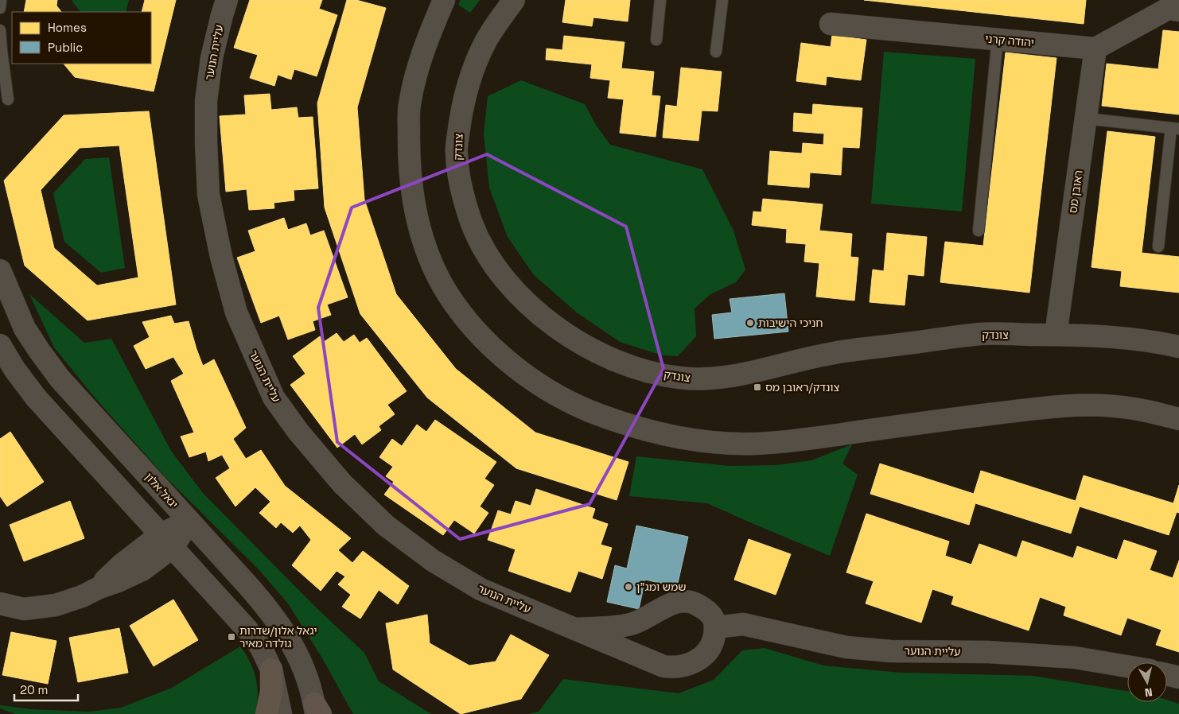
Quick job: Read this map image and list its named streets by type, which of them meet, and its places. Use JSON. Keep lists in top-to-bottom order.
{
  "streets": {
    "street": [
      "יהודה קרני",
      "עליית הנוער",
      "צונדק",
      "ראובן מס",
      "יגאל אלון"
    ]
  },
  "crossings": [
    ["יהודה קרני", "ראובן מס"],
    ["צונדק", "ראובן מס"]
  ],
  "places": {
    "other": ["חניכי הישיבות", "שמש ומג\"ן"],
    "transit": ["צונדק/ראובן מס", "יגאל אלון/שדרות גולדה מאיר"]
  },
  "legend": ["Homes", "Public"],
  "scale_bar": "20 m",
  "north": "bottom"
}
